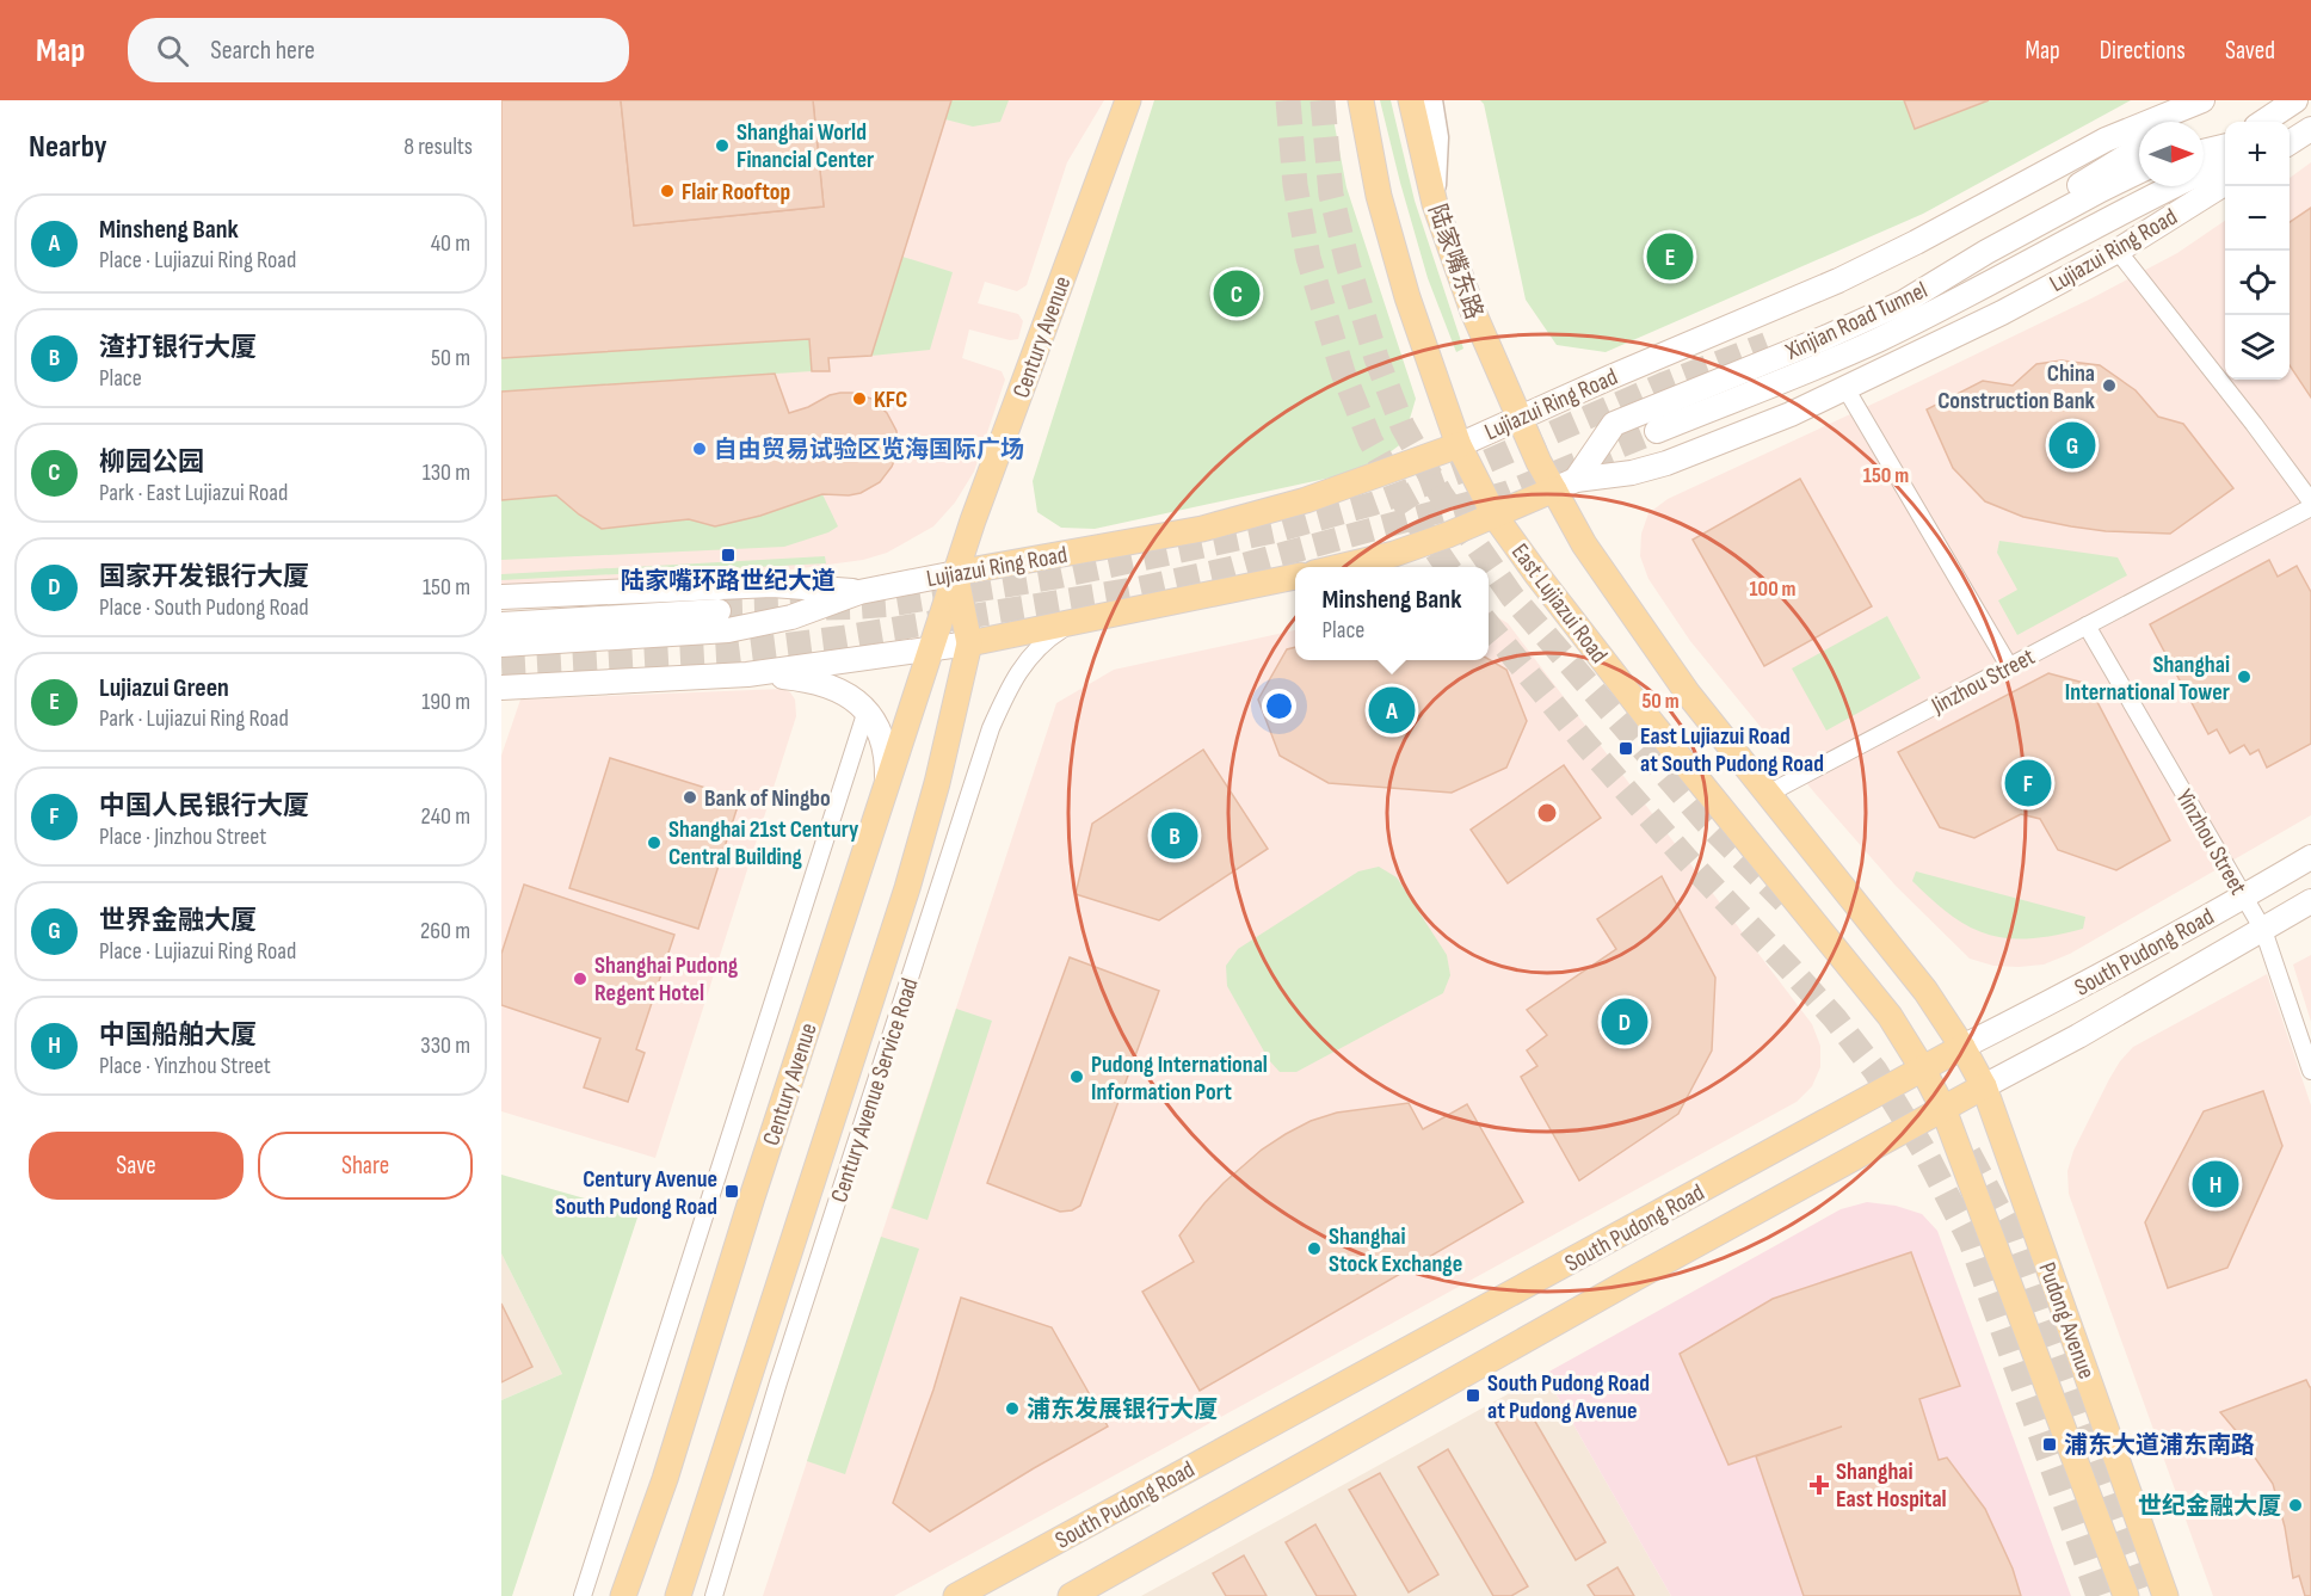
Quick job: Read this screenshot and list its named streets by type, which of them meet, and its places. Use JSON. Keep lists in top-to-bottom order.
{
  "streets": {
    "main road": [
      "Lujiazui Ring Road",
      "陆家嘴东路",
      "Xinjian Road Tunnel",
      "Century Avenue",
      "East Lujiazui Road",
      "South Pudong Road",
      "Pudong Avenue"
    ],
    "street": ["Jinzhou Street", "Yinzhou Street", "Century Avenue Service Road"]
  },
  "crossings": [
    ["Lujiazui Ring Road", "陆家嘴东路"],
    ["Lujiazui Ring Road", "Xinjian Road Tunnel"],
    ["Lujiazui Ring Road", "Century Avenue"],
    ["Lujiazui Ring Road", "East Lujiazui Road"],
    ["East Lujiazui Road", "South Pudong Road"],
    ["East Lujiazui Road", "Pudong Avenue"],
    ["Jinzhou Street", "Yinzhou Street"],
    ["Yinzhou Street", "South Pudong Road"],
    ["South Pudong Road", "Pudong Avenue"]
  ],
  "places": {
    "other": [
      "Shanghai World Financial Center",
      "Flair Rooftop",
      "China Construction Bank",
      "KFC",
      "自由贸易试验区览海国际广场",
      "Shanghai International Tower",
      "Bank of Ningbo",
      "Shanghai 21st Century Central Building",
      "Shanghai Pudong Regent Hotel",
      "Pudong International Information Port",
      "Shanghai Stock Exchange",
      "浦东发展银行大厦",
      "世纪金融大厦"
    ],
    "transit": [
      "陆家嘴环路世纪大道",
      "East Lujiazui Road at South Pudong Road",
      "Century Avenue South Pudong Road",
      "South Pudong Road at Pudong Avenue",
      "浦东大道浦东南路"
    ],
    "health": ["Shanghai East Hospital"]
  },
  "north": "right",
  "page": {
    "header": "Map",
    "search": "Search here",
    "nav": ["Map", "Directions", "Saved"],
    "heading": ["Nearby", "8 results"],
    "map_buttons": ["+", "−"],
    "list": [
      {
        "mark": "A",
        "name": "Minsheng Bank",
        "note": "Place · Lujiazui Ring Road",
        "value": "40 m"
      },
      {
        "mark": "B",
        "name": "渣打银行大厦",
        "note": "Place",
        "value": "50 m"
      },
      {
        "mark": "C",
        "name": "柳园公园",
        "note": "Park · East Lujiazui Road",
        "value": "130 m"
      },
      {
        "mark": "D",
        "name": "国家开发银行大厦",
        "note": "Place · South Pudong Road",
        "value": "150 m"
      },
      {
        "mark": "E",
        "name": "Lujiazui Green",
        "note": "Park · Lujiazui Ring Road",
        "value": "190 m"
      },
      {
        "mark": "F",
        "name": "中国人民银行大厦",
        "note": "Place · Jinzhou Street",
        "value": "240 m"
      },
      {
        "mark": "G",
        "name": "世界金融大厦",
        "note": "Place · Lujiazui Ring Road",
        "value": "260 m"
      },
      {
        "mark": "H",
        "name": "中国船舶大厦",
        "note": "Place · Yinzhou Street",
        "value": "330 m"
      }
    ],
    "pins": [
      "E",
      "C",
      "G",
      "A",
      "F",
      "B",
      "D",
      "H"
    ],
    "popup": ["Minsheng Bank", "Place"],
    "buttons": ["Save", "Share"]
  },
  "rings": ["150 m", "100 m", "50 m"]
}
